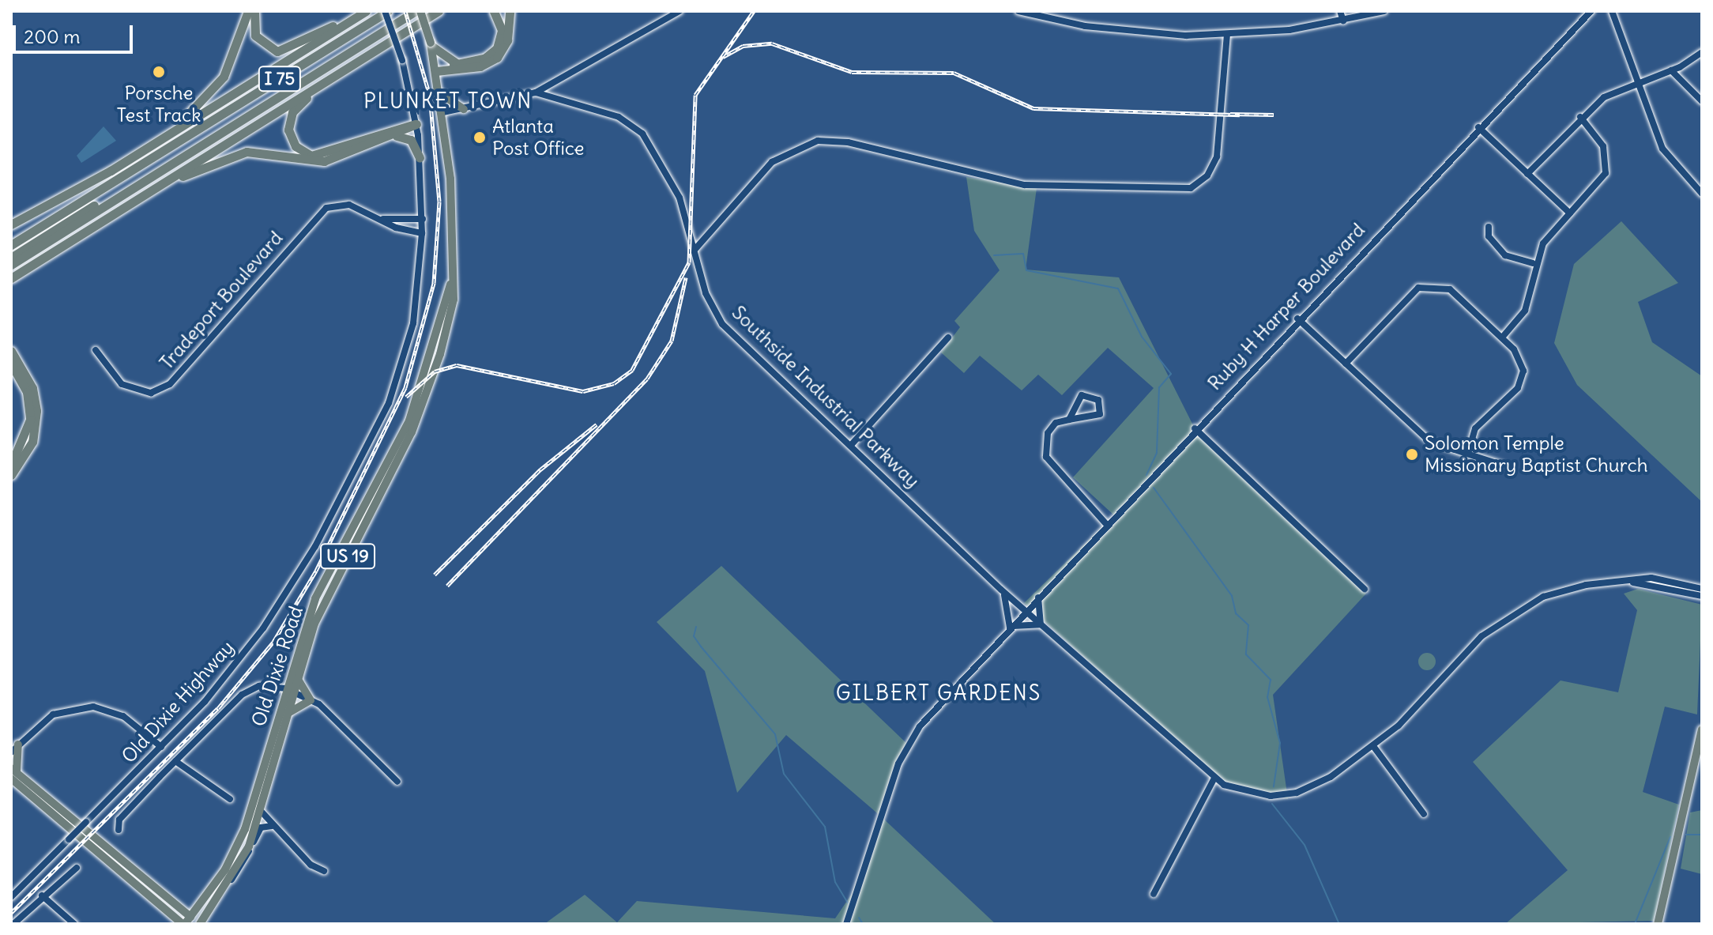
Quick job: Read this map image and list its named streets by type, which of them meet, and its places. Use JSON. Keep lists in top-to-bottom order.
{
  "streets": {
    "highway": ["I 75"],
    "main road": ["US 19", "Old Dixie Road"],
    "street": [
      "Tradeport Boulevard",
      "Ruby H Harper Boulevard",
      "Southside Industrial Parkway",
      "Old Dixie Highway"
    ]
  },
  "crossings": [
    ["I 75", "Old Dixie Highway"],
    ["Tradeport Boulevard", "Old Dixie Highway"],
    ["Ruby H Harper Boulevard", "Southside Industrial Parkway"],
    ["US 19", "Old Dixie Road"]
  ],
  "districts": ["PLUNKET TOWN", "GILBERT GARDENS"],
  "places": ["Porsche Test Track", "Atlanta Post Office", "Solomon Temple Missionary Baptist Church"],
  "scale_bar": "200 m"
}
